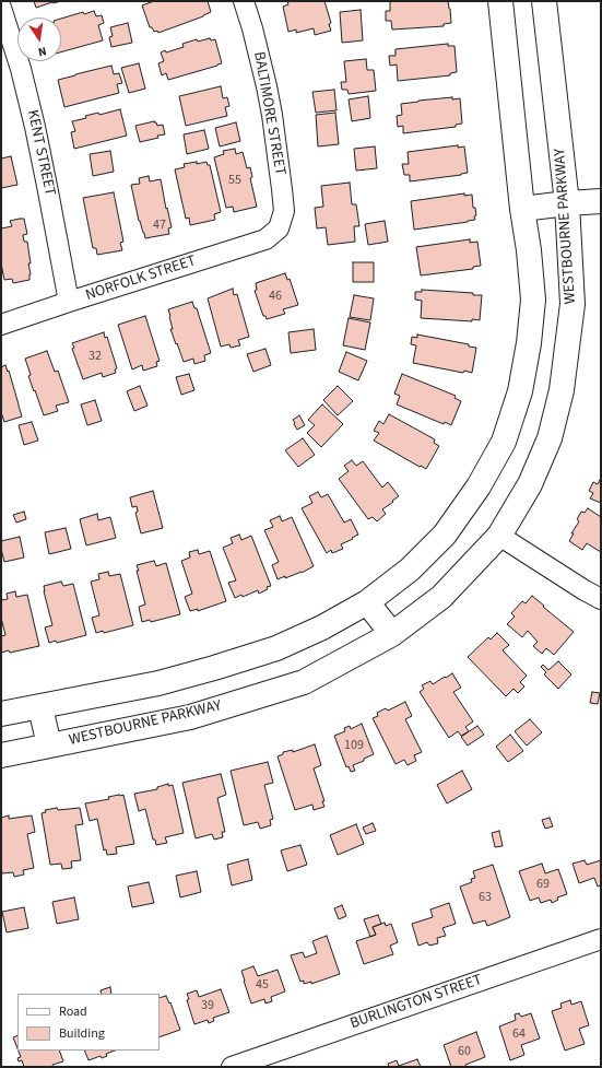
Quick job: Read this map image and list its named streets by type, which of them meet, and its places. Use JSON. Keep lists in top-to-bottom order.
{
  "streets": {
    "main road": ["WESTBOURNE PARKWAY"],
    "street": [
      "BALTIMORE STREET",
      "KENT STREET",
      "NORFOLK STREET",
      "BURLINGTON STREET"
    ]
  },
  "crossings": [
    ["BALTIMORE STREET", "NORFOLK STREET"],
    ["KENT STREET", "NORFOLK STREET"]
  ],
  "house_numbers": [
    "55",
    "47",
    "46",
    "32",
    "109",
    "69",
    "63",
    "45",
    "39",
    "64",
    "60"
  ],
  "legend": ["Road", "Building"],
  "north": "bottom"
}
